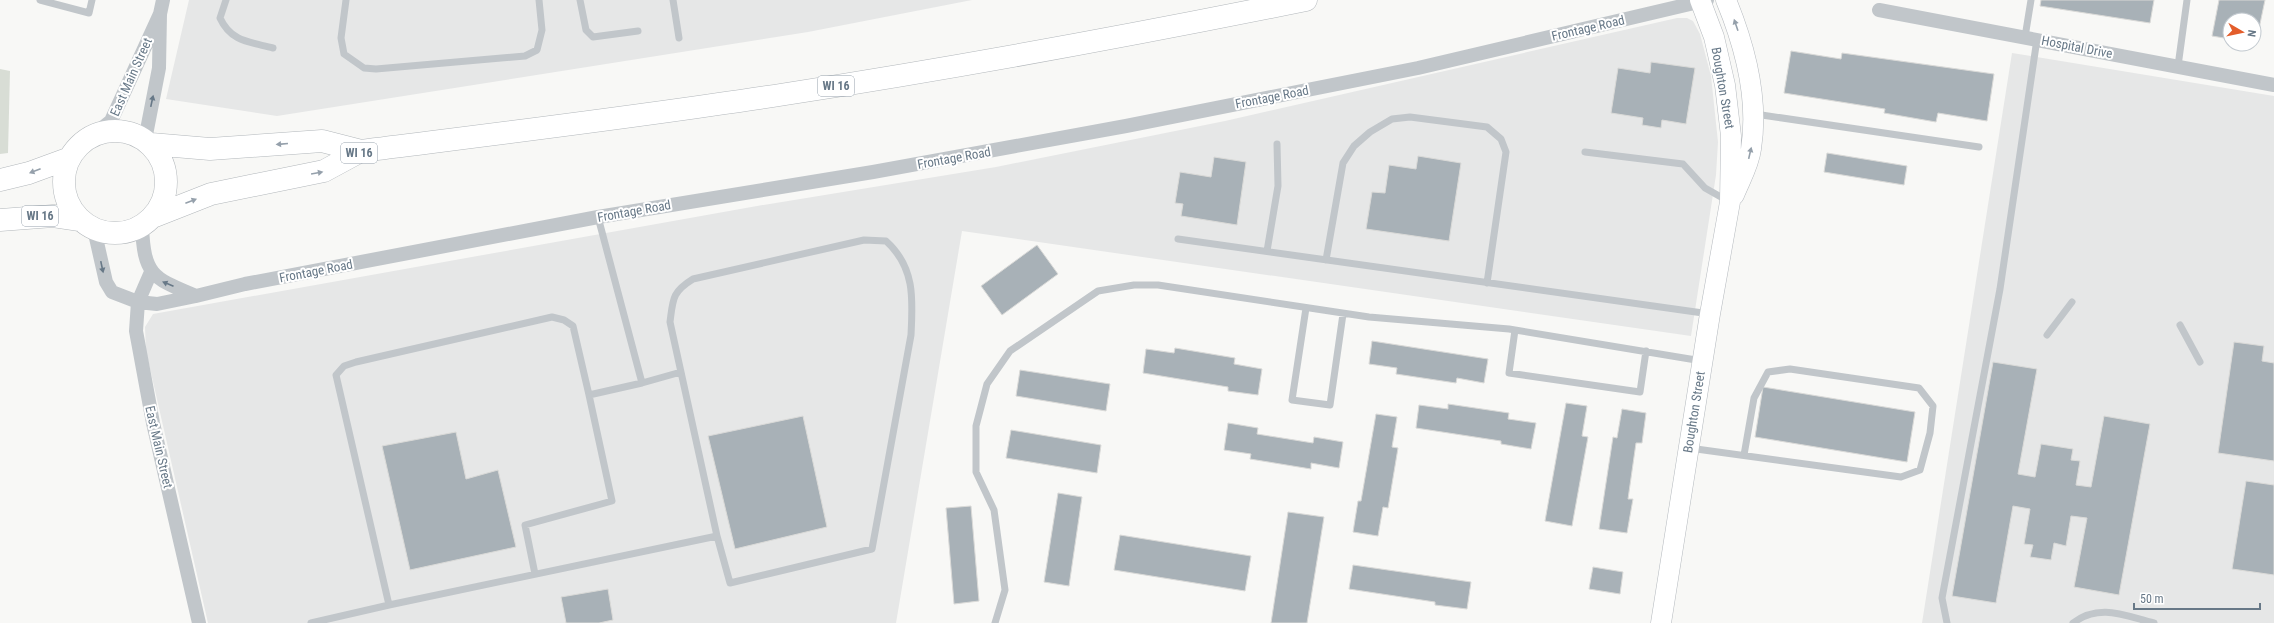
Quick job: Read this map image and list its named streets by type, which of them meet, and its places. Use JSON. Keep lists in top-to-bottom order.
{
  "streets": {
    "highway": ["WI 16"],
    "street": [
      "Frontage Road",
      "Hospital Drive",
      "East Main Street",
      "Boughton Street"
    ]
  },
  "crossings": [
    ["Frontage Road", "East Main Street"],
    ["Frontage Road", "WI 16"],
    ["Frontage Road", "Boughton Street"],
    ["East Main Street", "WI 16"]
  ],
  "scale_bar": "50 m",
  "north": "right"
}
